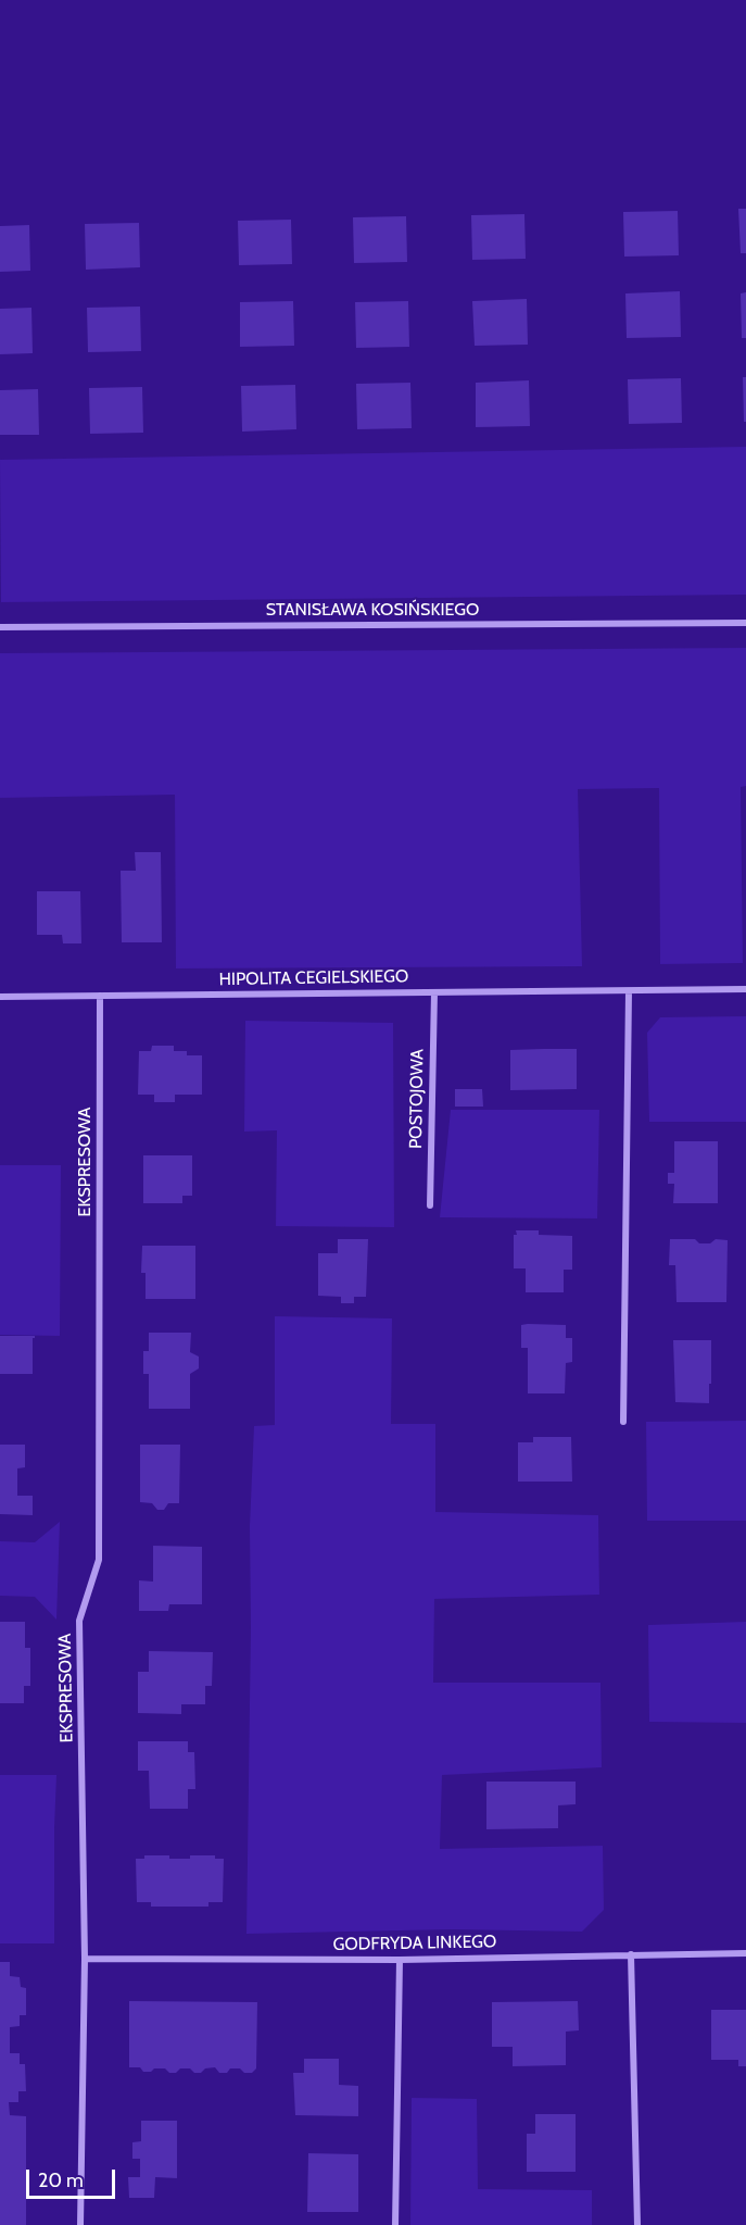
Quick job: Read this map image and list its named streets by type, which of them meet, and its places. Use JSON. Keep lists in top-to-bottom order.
{
  "streets": {
    "street": [
      "STANISŁAWA KOSIŃSKIEGO",
      "HIPOLITA CEGIELSKIEGO",
      "POSTOJOWA",
      "EKSPRESOWA",
      "GODFRYDA LINKEGO"
    ]
  },
  "crossings": [
    ["HIPOLITA CEGIELSKIEGO", "POSTOJOWA"],
    ["HIPOLITA CEGIELSKIEGO", "EKSPRESOWA"],
    ["EKSPRESOWA", "GODFRYDA LINKEGO"]
  ],
  "scale_bar": "20 m"
}
